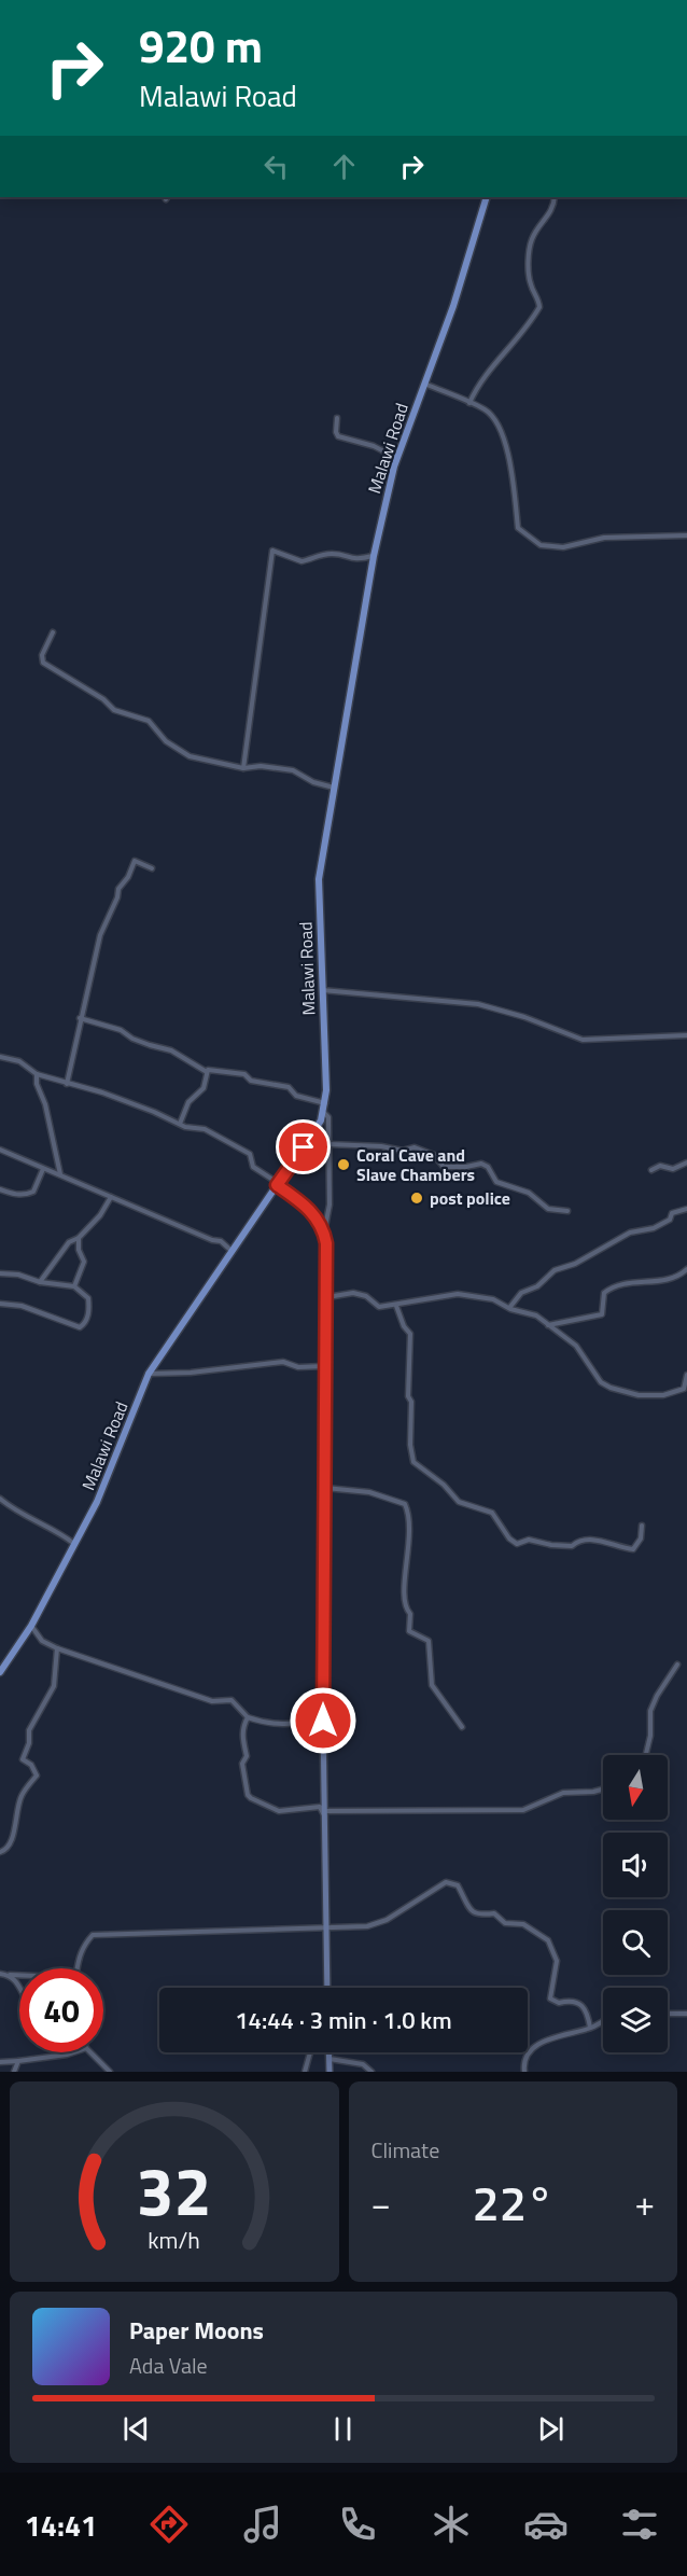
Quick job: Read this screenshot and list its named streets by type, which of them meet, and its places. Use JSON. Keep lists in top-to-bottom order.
{
  "streets": {
    "main road": ["Malawi Road"]
  },
  "places": ["Coral Cave and Slave Chambers", "post police"],
  "north": "bottom",
  "page": {
    "turn": ["920 m", "Malawi Road"],
    "limit": "40",
    "trip": "14:44 · 3 min · 1.0 km",
    "tile": "Climate",
    "heat": ["−", "22°", "+"],
    "song": ["Paper Moons", "Ada Vale"],
    "tabs": "14:41",
    "gauge": ["32", "km/h"]
  }
}
